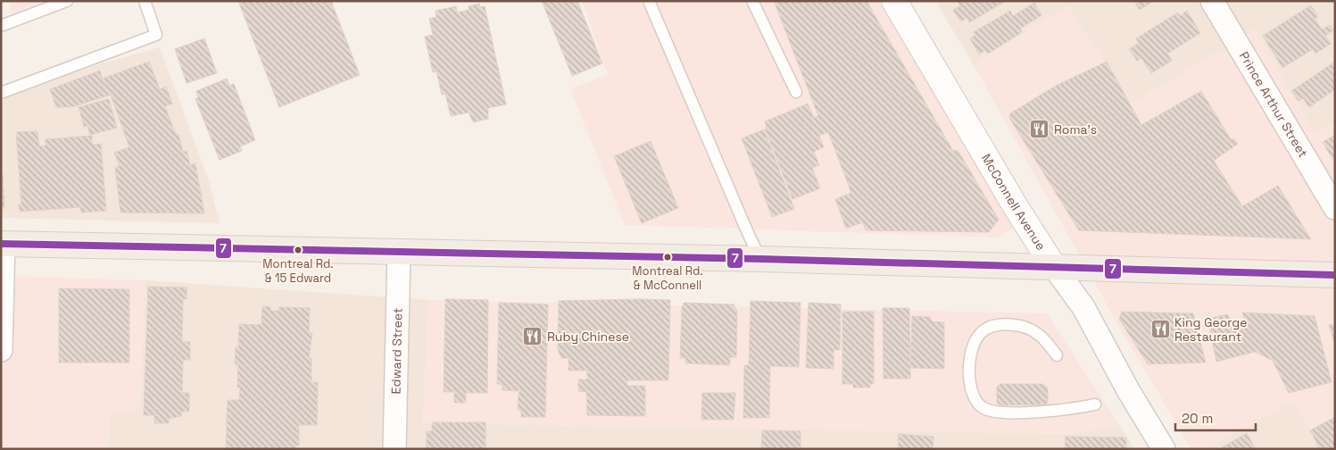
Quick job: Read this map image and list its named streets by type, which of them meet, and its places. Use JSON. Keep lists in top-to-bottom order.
{
  "streets": {
    "main road": ["McConnell Avenue"],
    "street": ["Prince Arthur Street", "Edward Street"]
  },
  "places": {
    "restaurant": ["Roma's", "King George Restaurant", "Ruby Chinese"],
    "other": ["Montreal Rd. & 15 Edward", "Montreal Rd. & McConnell"]
  },
  "lines": ["transit line 7"],
  "scale_bar": "20 m"
}
